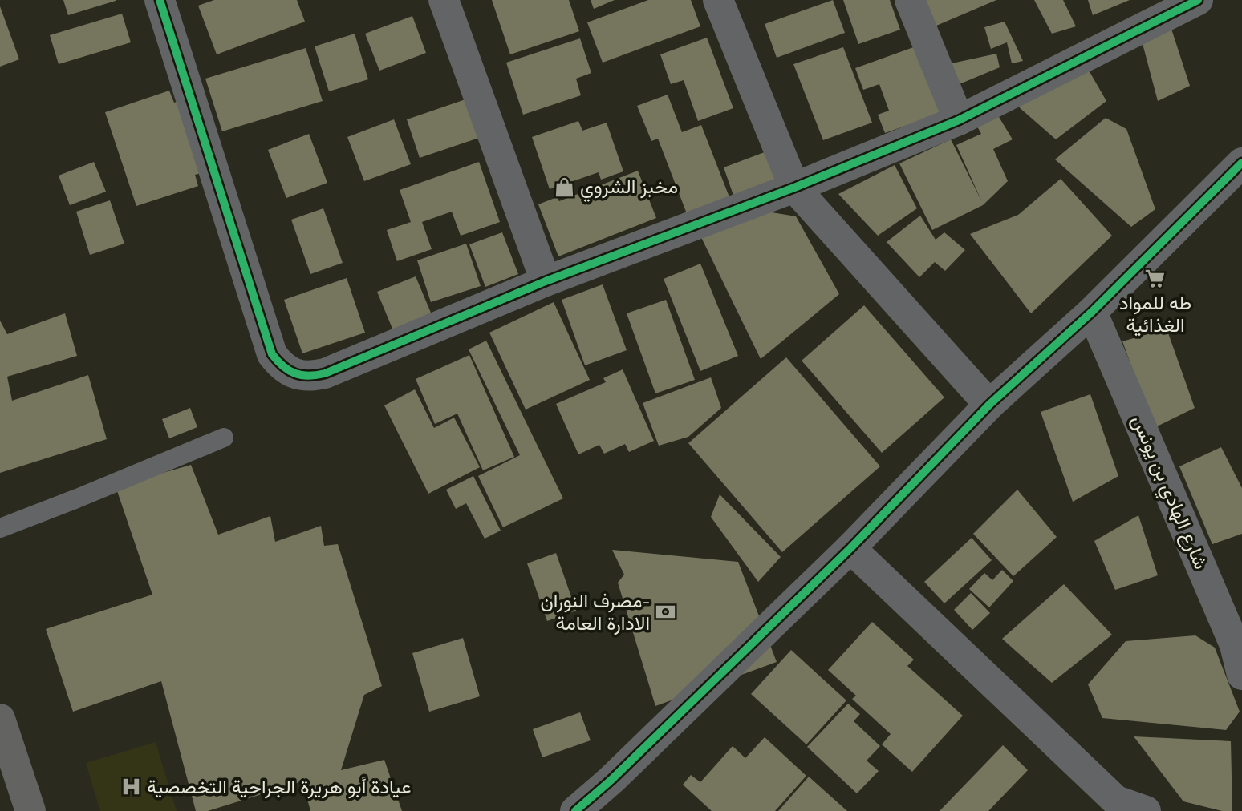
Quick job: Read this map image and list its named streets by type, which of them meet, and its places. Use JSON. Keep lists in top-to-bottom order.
{
  "streets": {
    "street": ["شارع الهادي بن يونس"]
  },
  "places": {
    "shop": ["مخبز الشروي"],
    "supermarket": ["طه للمواد الغذائية"],
    "bank": ["مصرف النوران- الادارة العامة"],
    "hospital": ["عيادة أبو هريرة الجراحية التخصصية"]
  }
}
